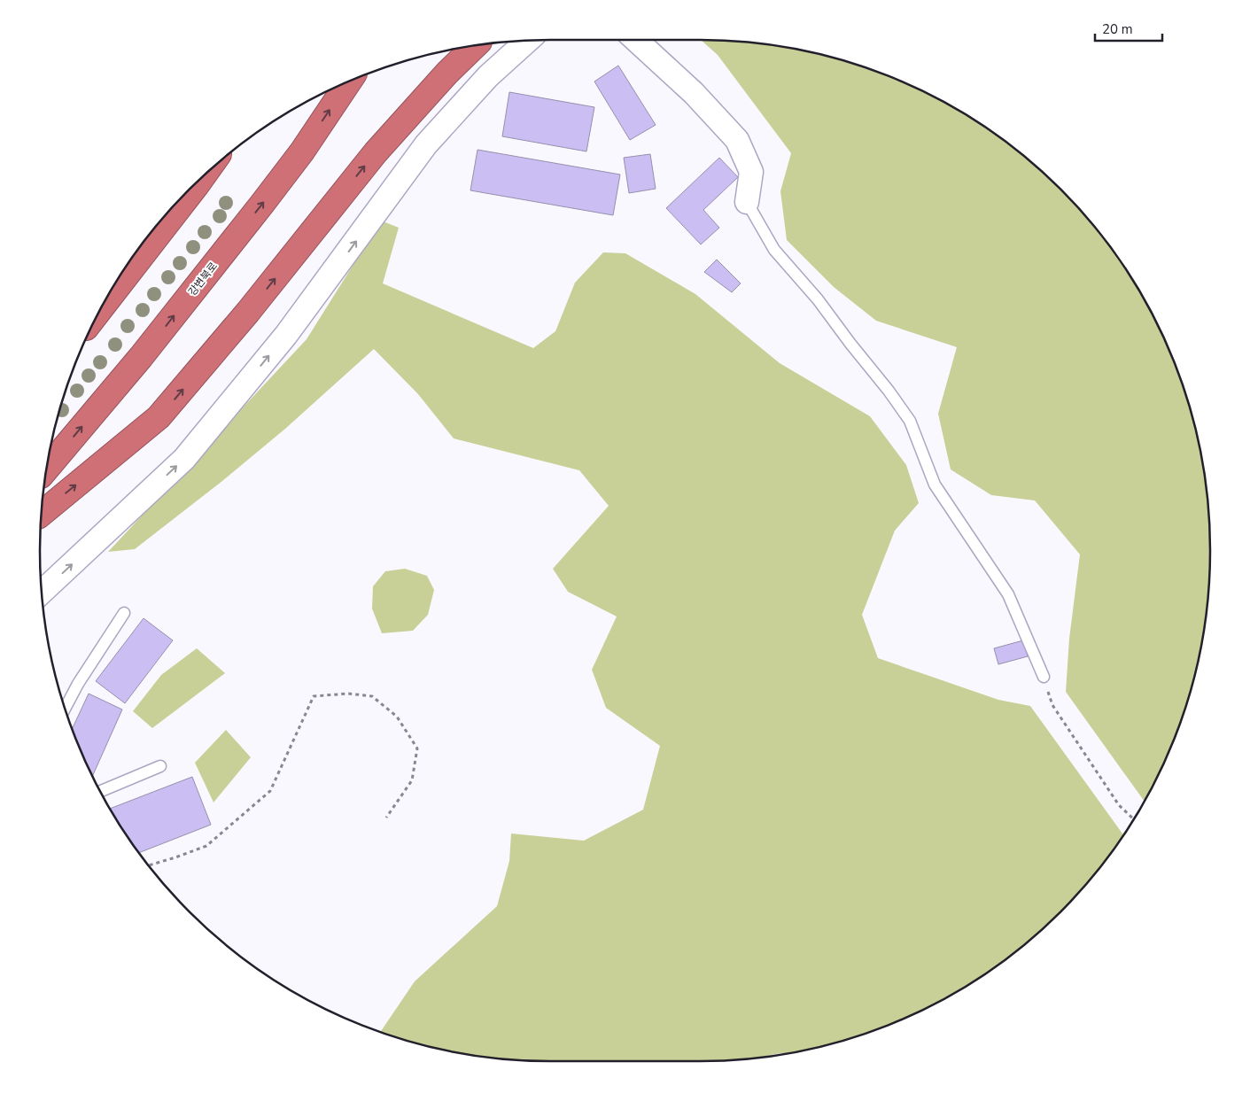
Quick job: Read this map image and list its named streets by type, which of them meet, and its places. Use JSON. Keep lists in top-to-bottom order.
{
  "streets": {
    "highway": ["강변북로"]
  },
  "scale_bar": "20 m"
}
